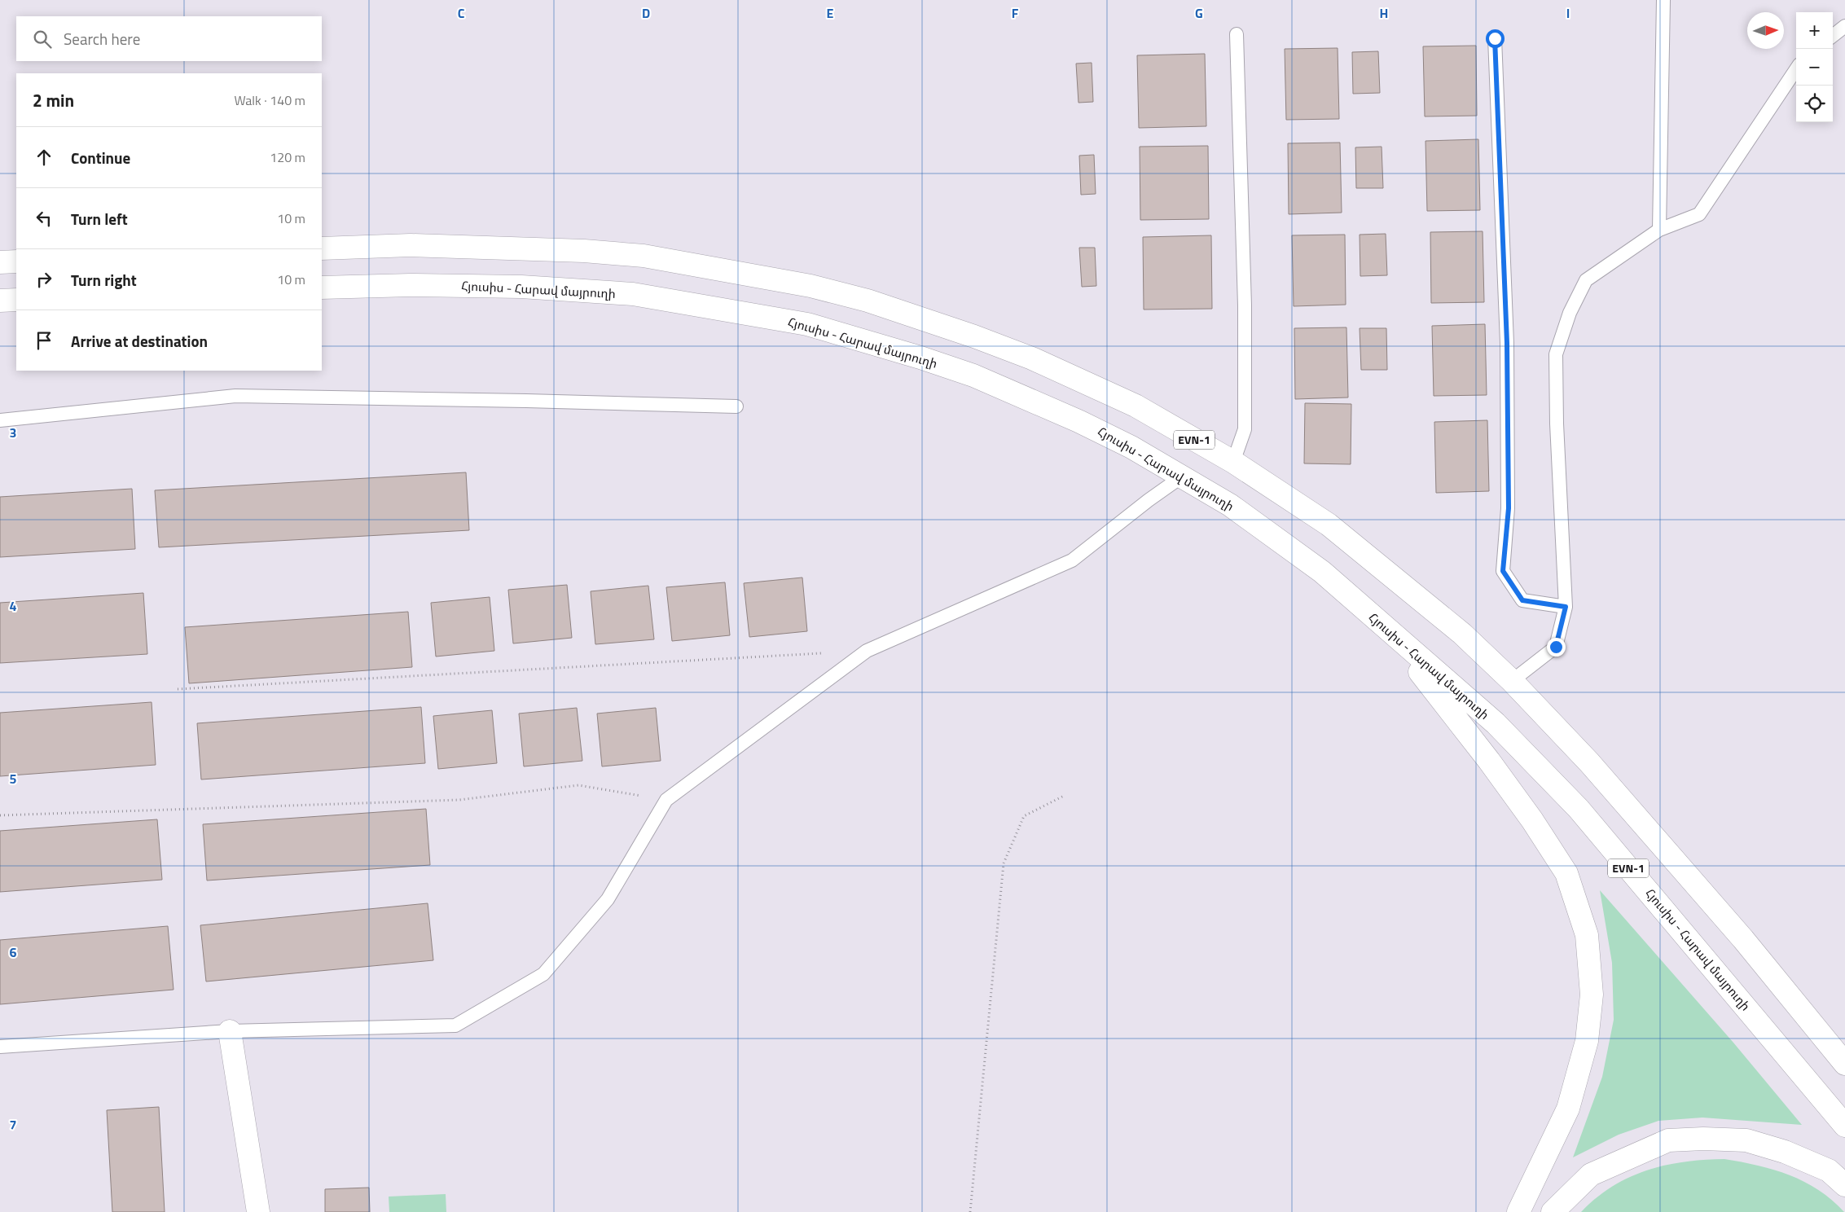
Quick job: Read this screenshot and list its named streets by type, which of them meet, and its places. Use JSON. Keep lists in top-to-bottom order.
{
  "streets": {
    "main road": ["Հյուսիս - Հարավ մայրուղի", "EVN-1"]
  },
  "north": "right",
  "page": {
    "map_buttons": ["+", "−"],
    "search": "Search here",
    "heading": ["2 min", "Walk · 140 m"],
    "list": [
      ["Continue", "120 m"],
      ["Turn left", "10 m"],
      ["Turn right", "10 m"],
      "Arrive at destination"
    ]
  },
  "grid": {
    "columns": [
      "C",
      "D",
      "E",
      "F",
      "G",
      "H",
      "I"
    ],
    "rows": [
      "3",
      "4",
      "5",
      "6",
      "7"
    ]
  }
}
